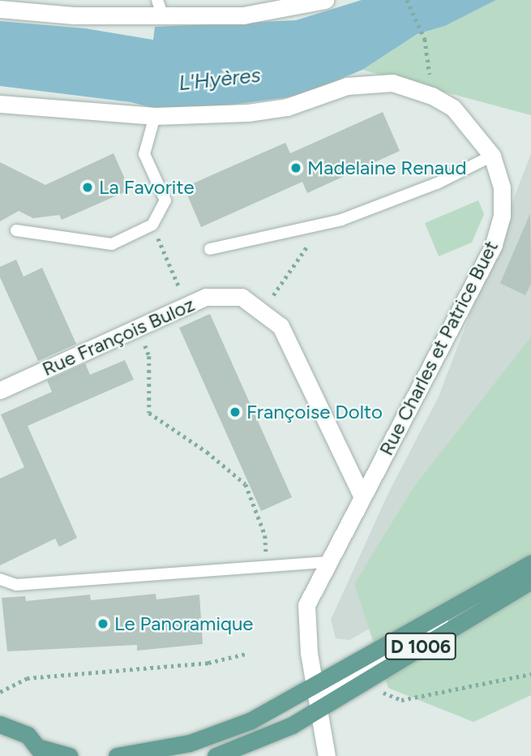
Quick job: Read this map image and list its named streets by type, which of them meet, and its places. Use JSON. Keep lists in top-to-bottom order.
{
  "streets": {
    "main road": ["D 1006"],
    "street": ["Rue François Buloz", "Rue Charles et Patrice Buet"]
  },
  "crossings": [
    ["Rue François Buloz", "Rue Charles et Patrice Buet"],
    ["Rue Charles et Patrice Buet", "D 1006"]
  ],
  "water": ["L'Hyères"],
  "places": [
    "Madelaine Renaud",
    "La Favorite",
    "Françoise Dolto",
    "Le Panoramique"
  ]
}
